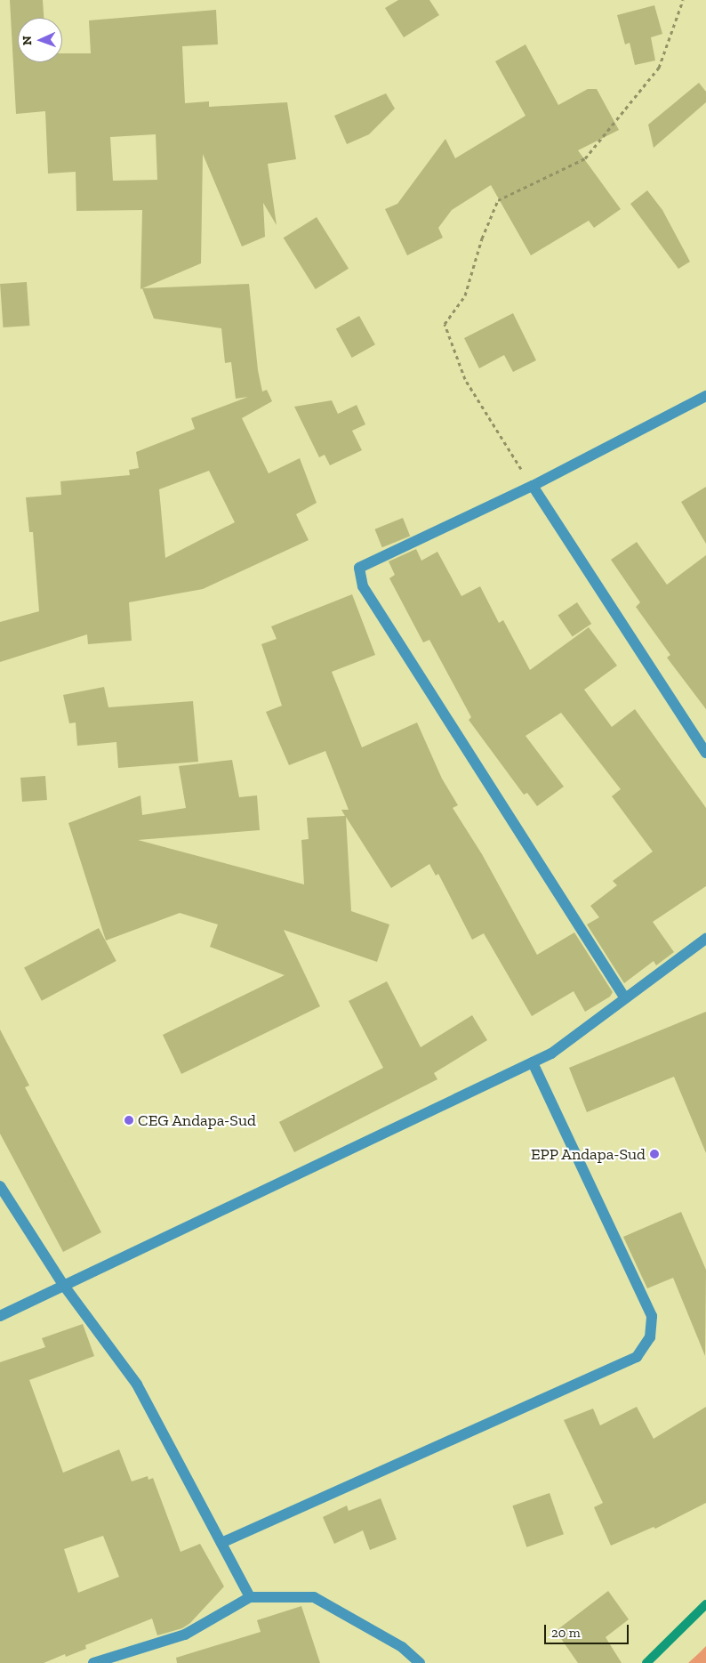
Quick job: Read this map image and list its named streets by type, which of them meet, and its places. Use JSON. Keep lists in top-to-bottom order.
{
  "places": ["CEG Andapa-Sud", "EPP Andapa-Sud"],
  "scale_bar": "20 m",
  "north": "left"
}
